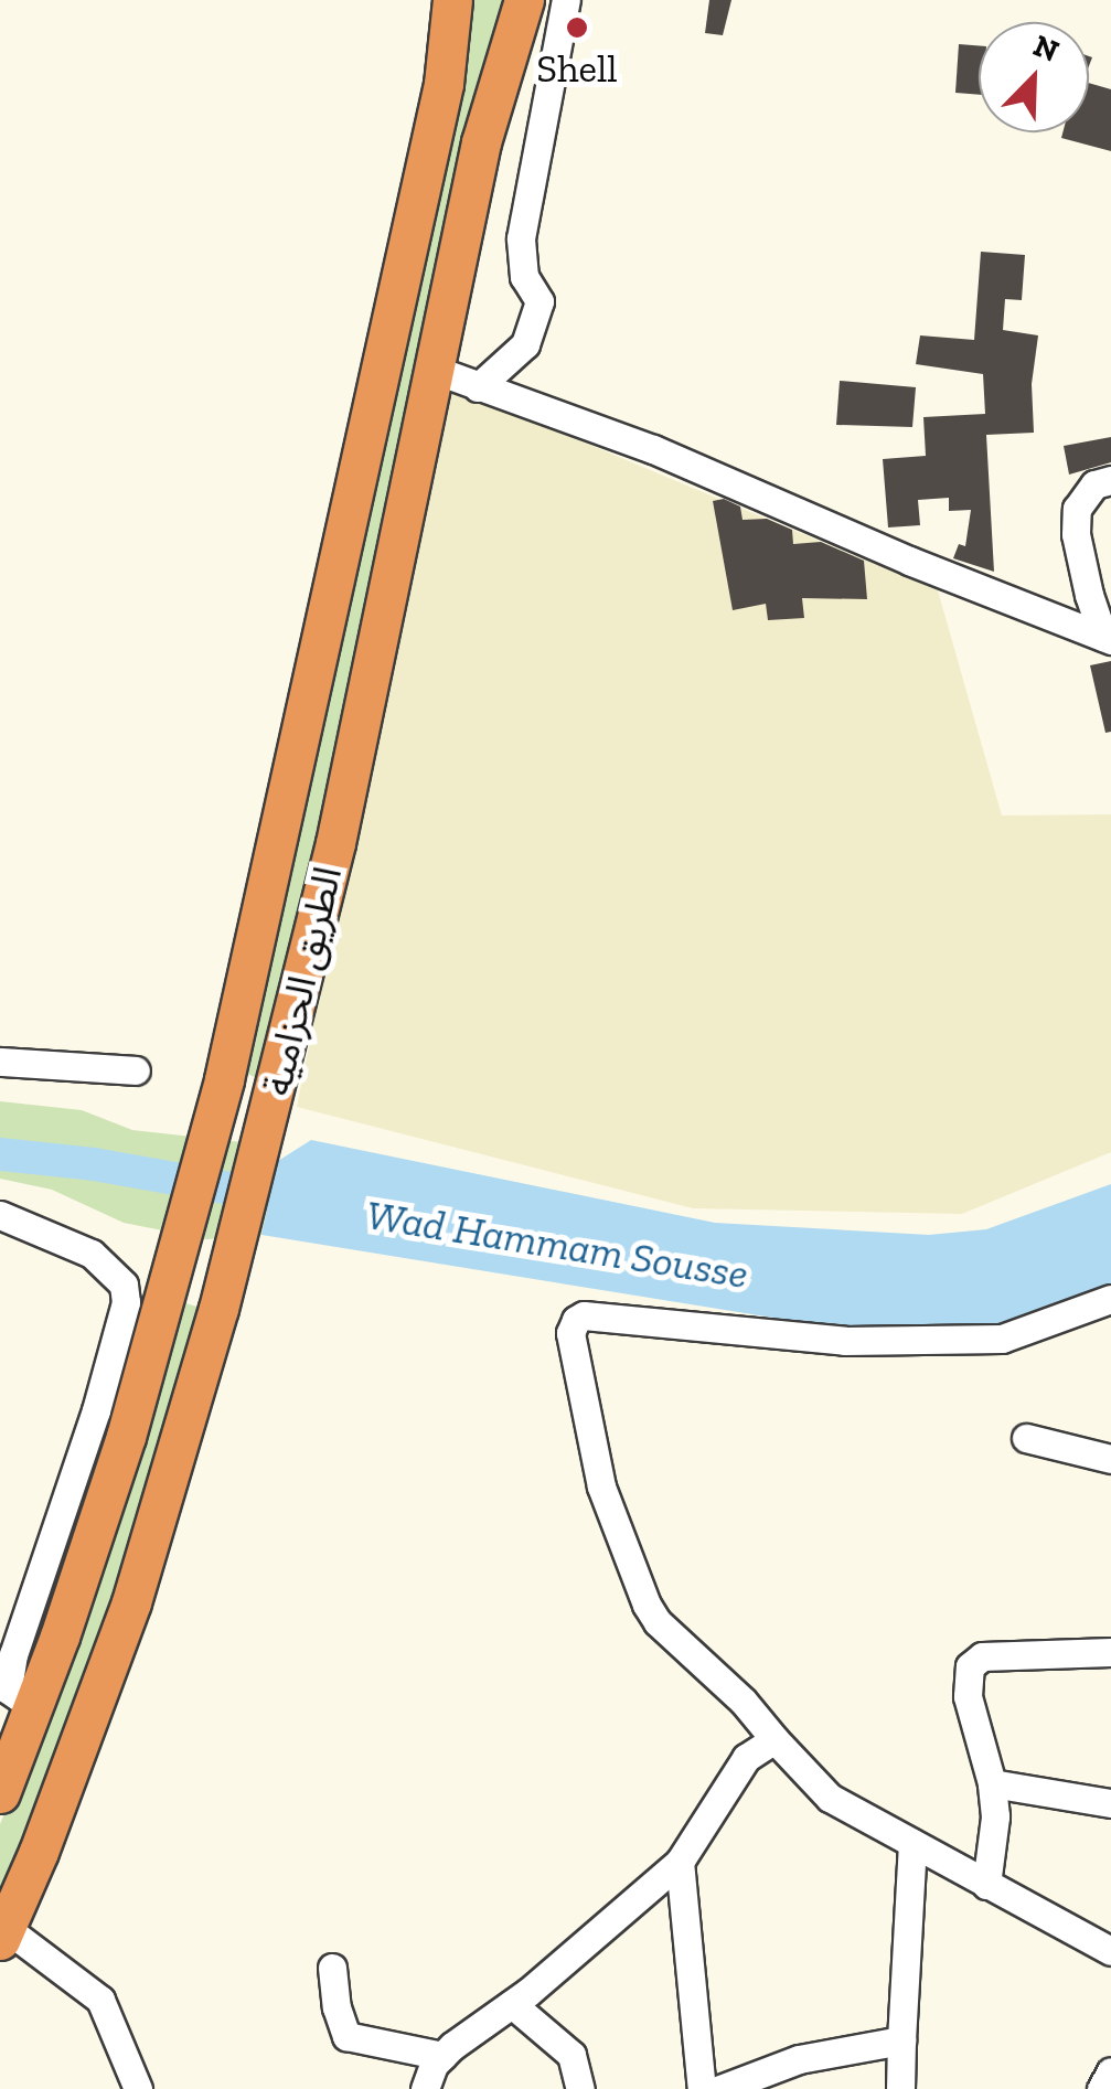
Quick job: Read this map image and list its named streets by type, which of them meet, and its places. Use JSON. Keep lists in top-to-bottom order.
{
  "streets": {
    "highway": ["الطريق الحزامية"]
  },
  "water": ["Wad Hammam Sousse"],
  "places": ["Shell"],
  "north": "top right"
}
